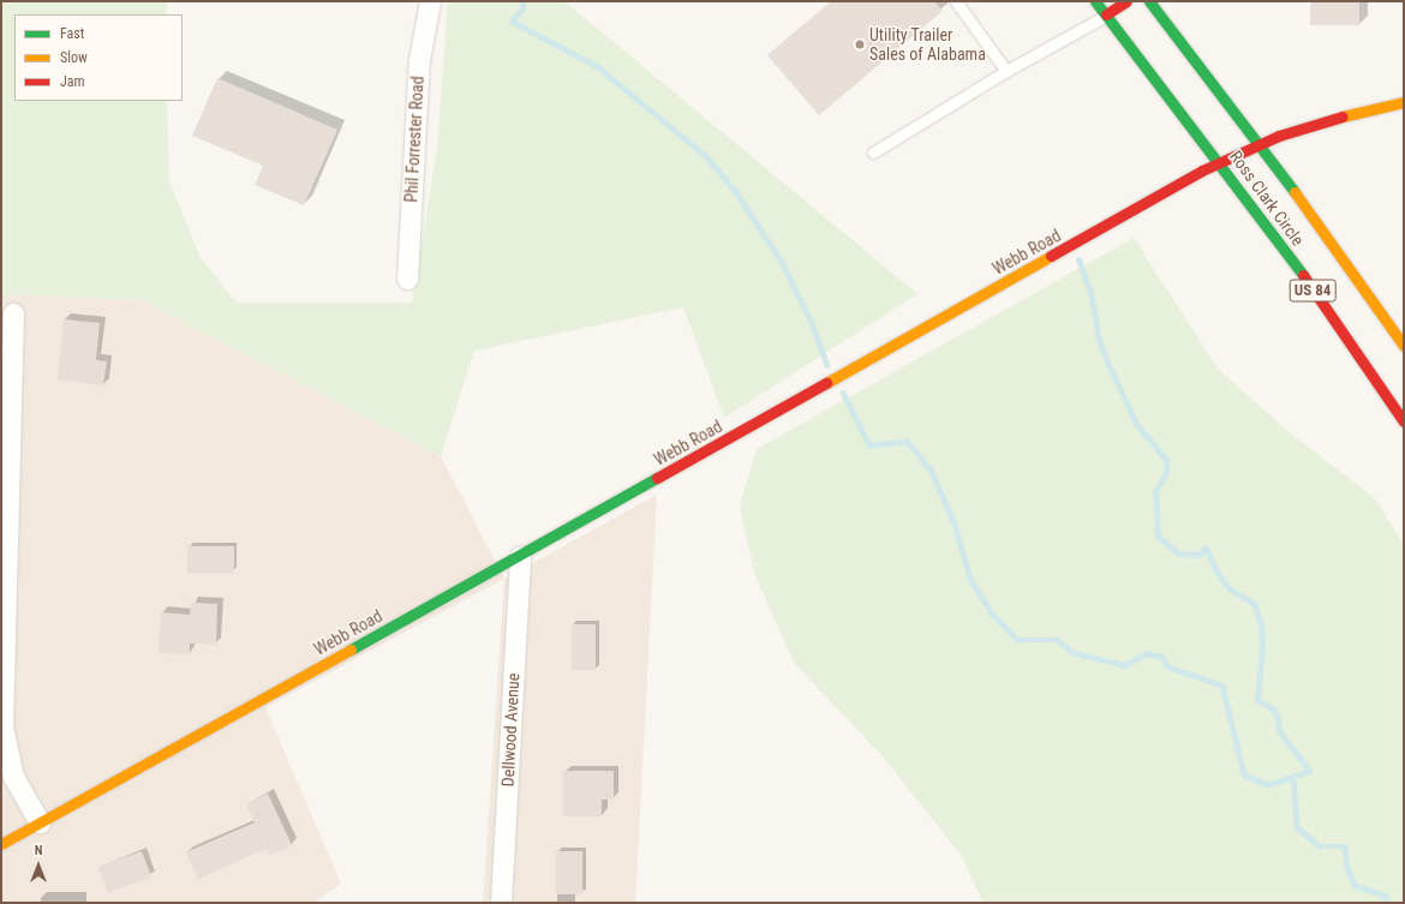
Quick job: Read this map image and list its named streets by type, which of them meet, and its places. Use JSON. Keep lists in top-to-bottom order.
{
  "streets": {
    "main road": ["Ross Clark Circle", "Webb Road", "US 84"],
    "street": ["Phil Forrester Road", "Dellwood Avenue"]
  },
  "crossings": [
    ["Ross Clark Circle", "Webb Road"],
    ["Webb Road", "Dellwood Avenue"]
  ],
  "places": ["Utility Trailer Sales of Alabama"],
  "legend": ["Fast", "Slow", "Jam"],
  "north": "top"
}
